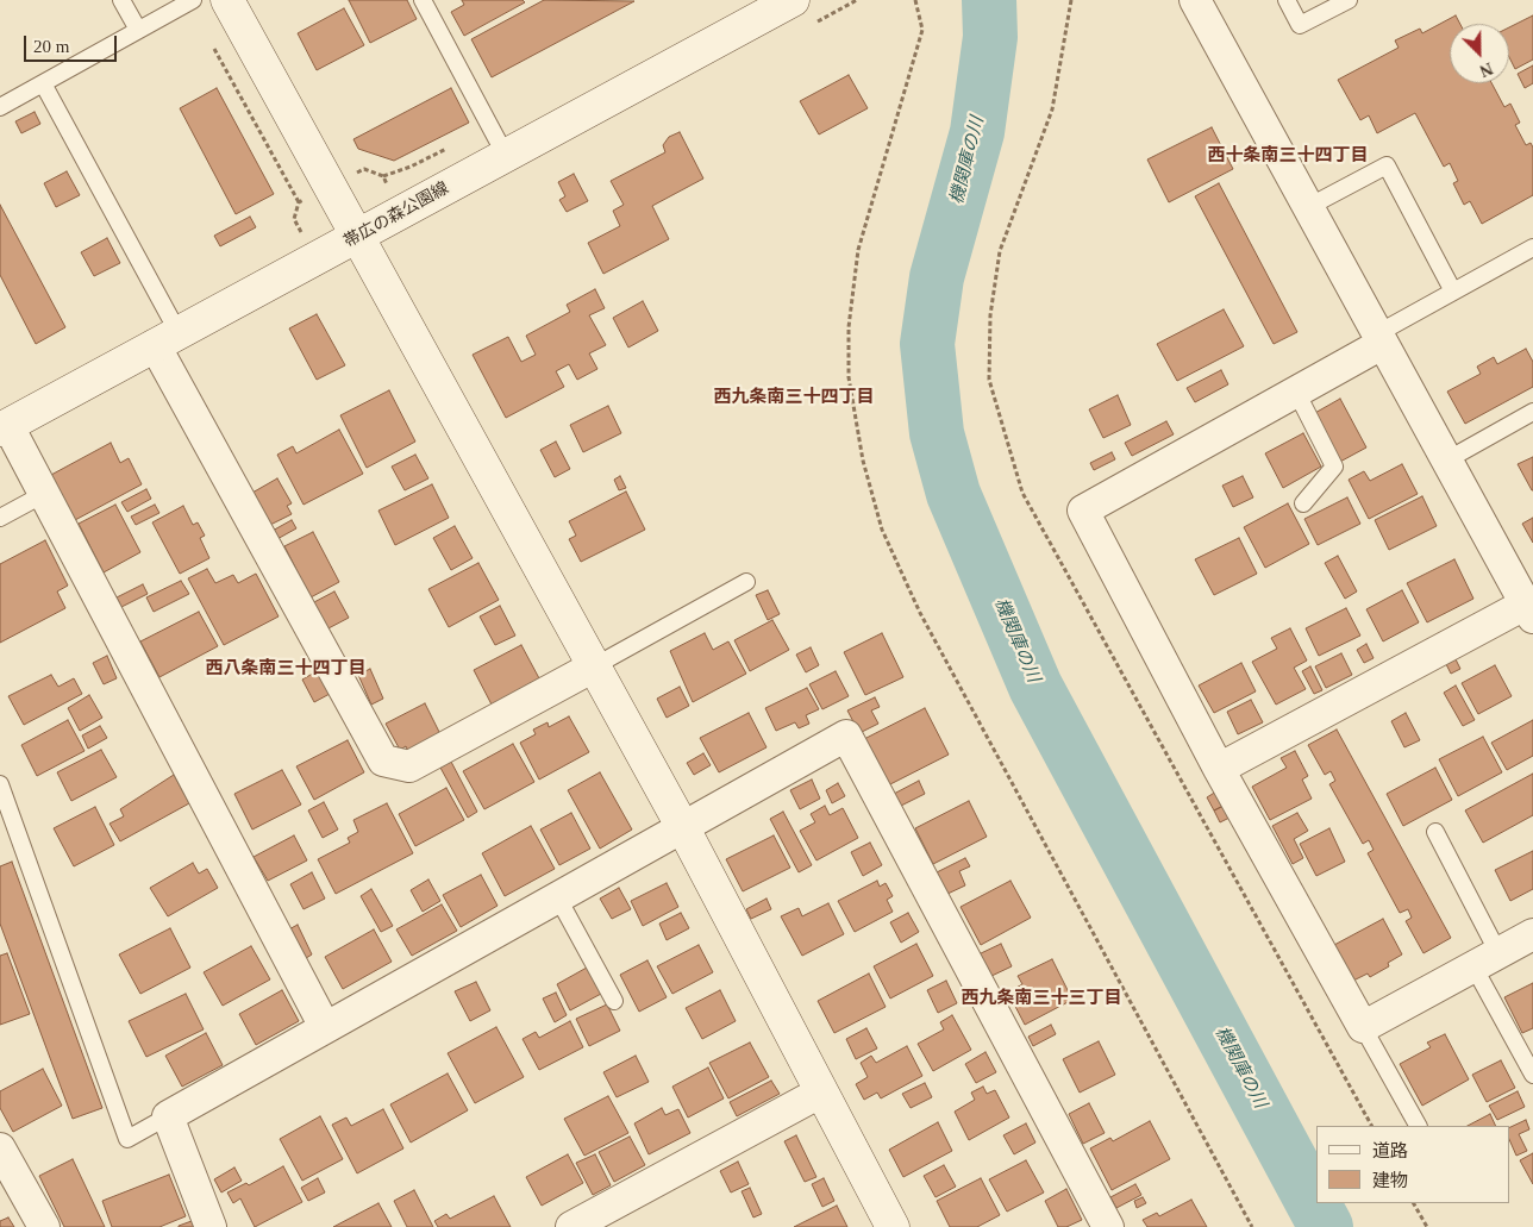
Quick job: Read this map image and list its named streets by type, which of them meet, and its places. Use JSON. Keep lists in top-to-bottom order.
{
  "streets": {
    "street": ["帯広の森公園線"]
  },
  "districts": [
    "西十条南三十四丁目",
    "西九条南三十四丁目",
    "西八条南三十四丁目",
    "西九条南三十三丁目"
  ],
  "water": ["機関庫の川"],
  "legend": ["道路", "建物"],
  "scale_bar": "20 m",
  "north": "bottom right"
}
